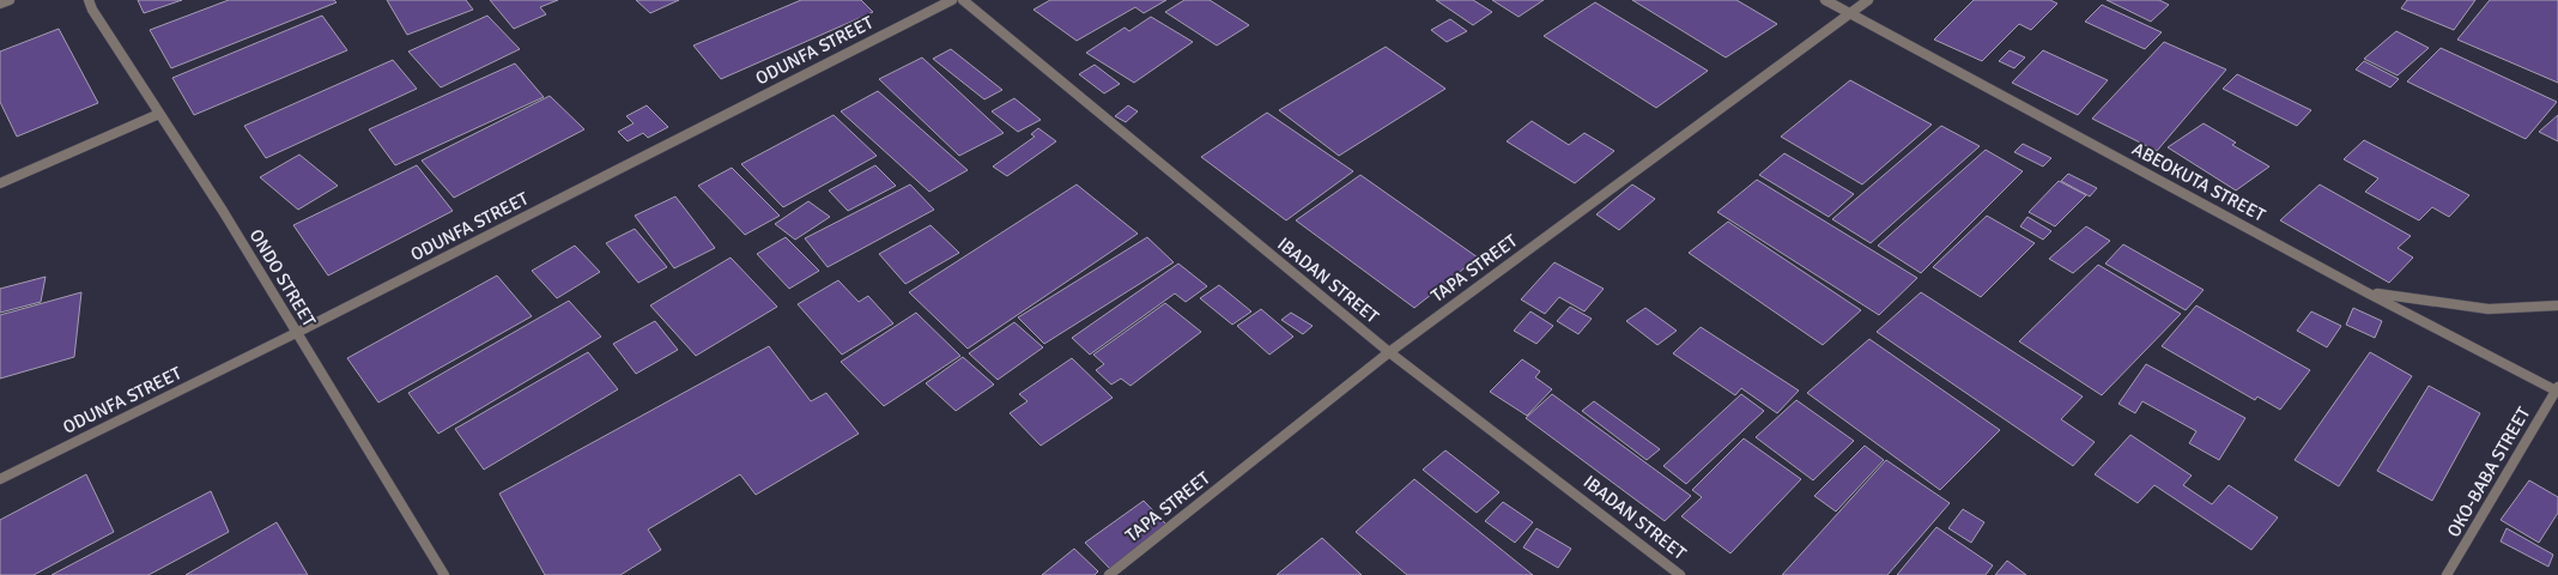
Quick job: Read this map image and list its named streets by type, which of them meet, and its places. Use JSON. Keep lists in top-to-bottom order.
{
  "streets": {
    "street": [
      "ODUNFA STREET",
      "ABEOKUTA STREET",
      "TAPA STREET",
      "ONDO STREET",
      "IBADAN STREET",
      "OKO-BABA STREET"
    ]
  },
  "crossings": [
    ["ODUNFA STREET", "ONDO STREET"],
    ["ABEOKUTA STREET", "TAPA STREET"],
    ["ABEOKUTA STREET", "OKO-BABA STREET"],
    ["TAPA STREET", "IBADAN STREET"]
  ]
}
